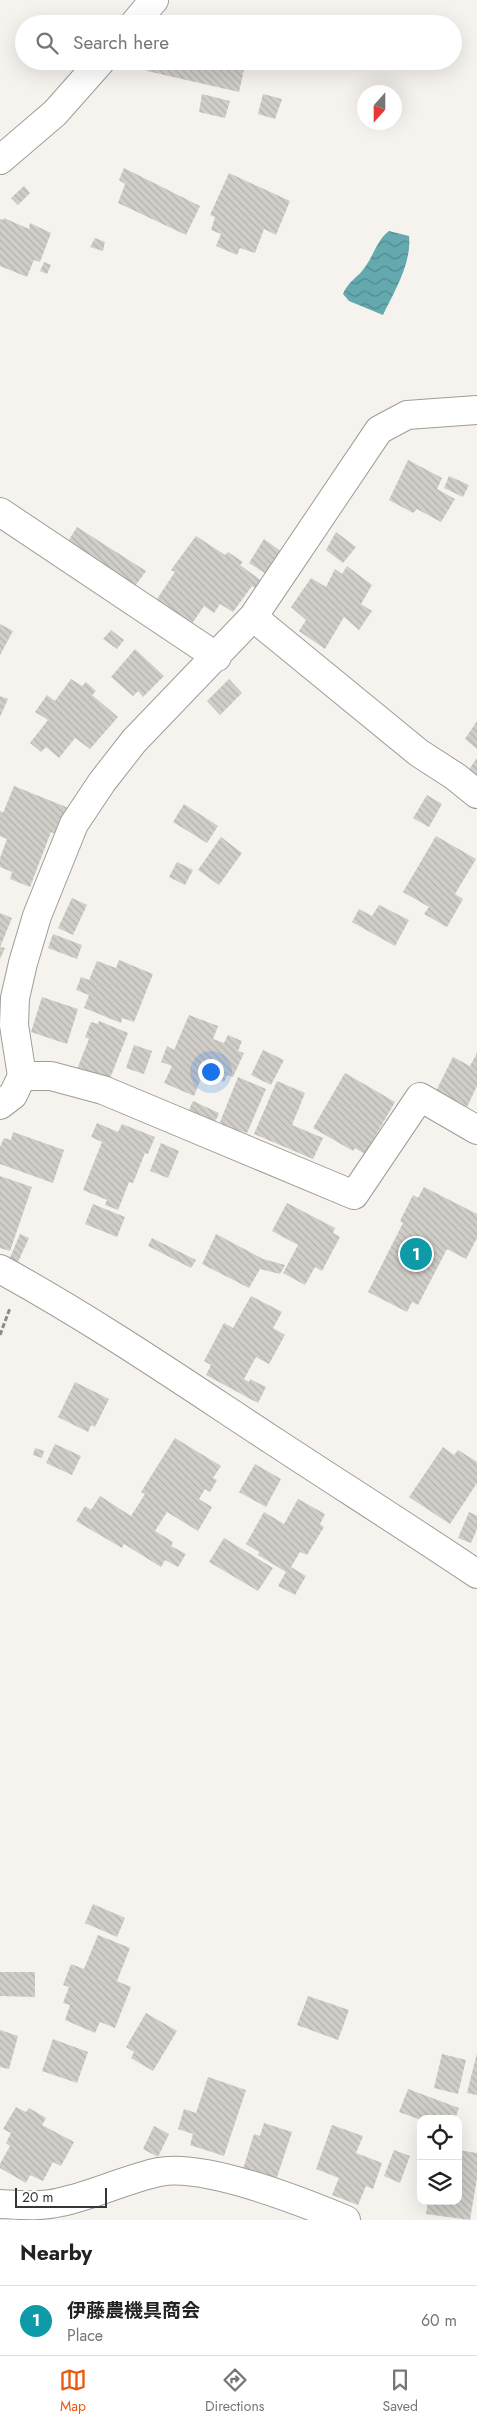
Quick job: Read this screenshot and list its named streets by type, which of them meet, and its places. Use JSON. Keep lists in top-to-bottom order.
{
  "scale_bar": "20 m",
  "north": "bottom",
  "page": {
    "search": "Search here",
    "pins": "1",
    "scale": "20 m",
    "heading": "Nearby",
    "list": [
      {
        "mark": "1",
        "name": "伊藤農機具商会",
        "note": "Place",
        "value": "60 m"
      }
    ],
    "nav": ["Map", "Directions", "Saved"]
  }
}
